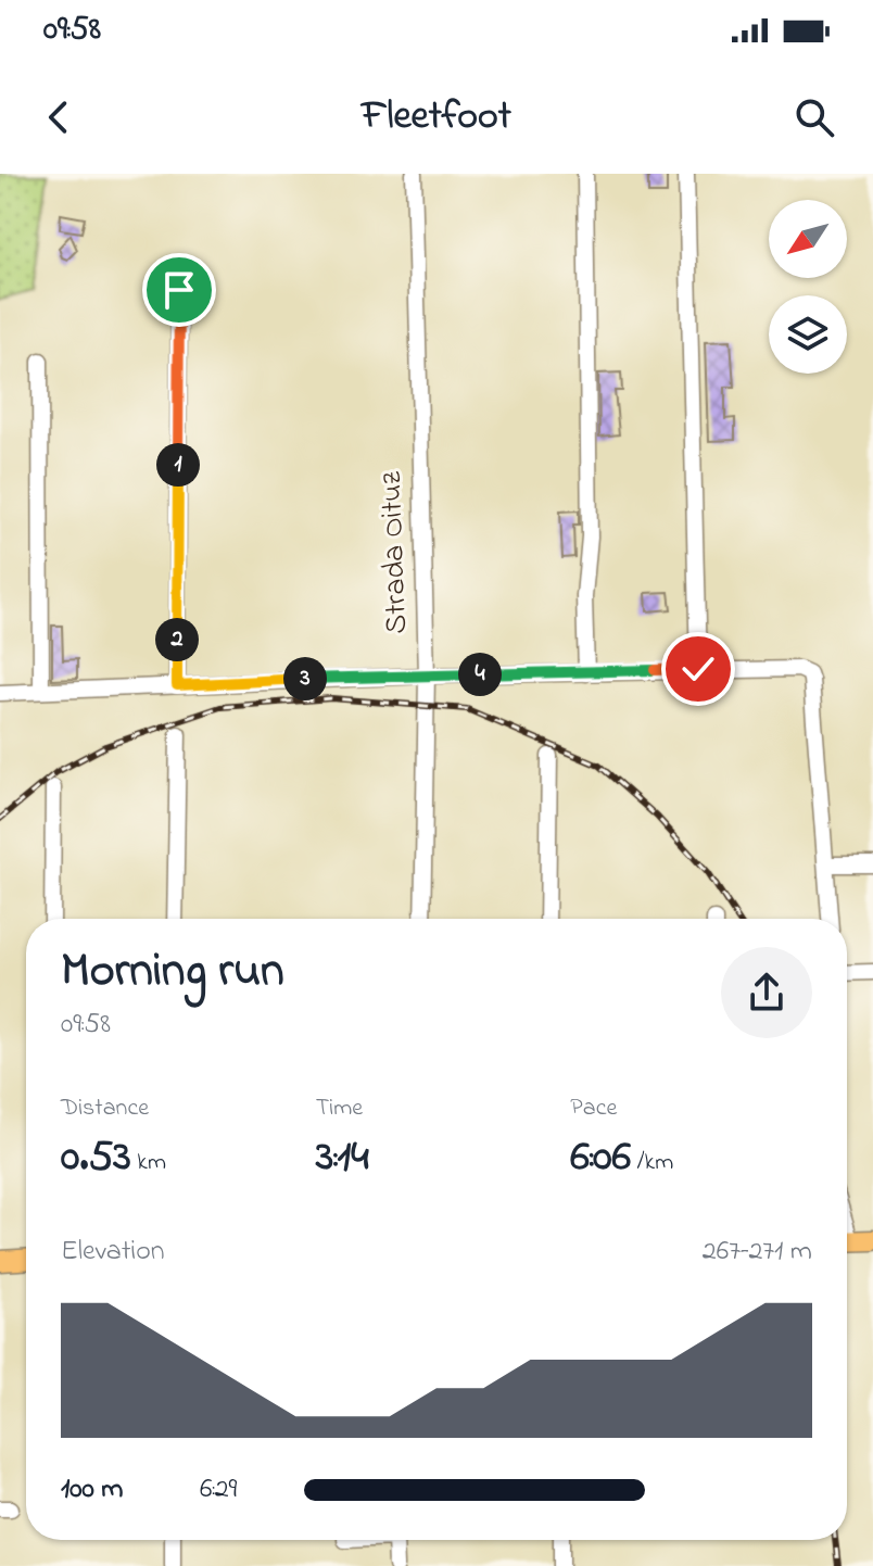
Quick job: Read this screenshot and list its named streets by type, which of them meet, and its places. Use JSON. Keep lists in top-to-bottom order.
{
  "streets": {
    "street": ["Strada Oituz"]
  },
  "north": "bottom left",
  "page": {
    "status": "09:58",
    "header": "Fleetfoot",
    "pins": [
      "1",
      "2",
      "4",
      "3"
    ],
    "heading": ["Morning run", "09:58"],
    "stats": [
      ["Distance", "0.53 km"],
      ["Time", "3:14"],
      ["Pace", "6:06 /km"]
    ],
    "chart": ["Elevation", "267–271 m"],
    "list": [
      {
        "name": "100 m",
        "note": "6:29"
      }
    ]
  }
}
